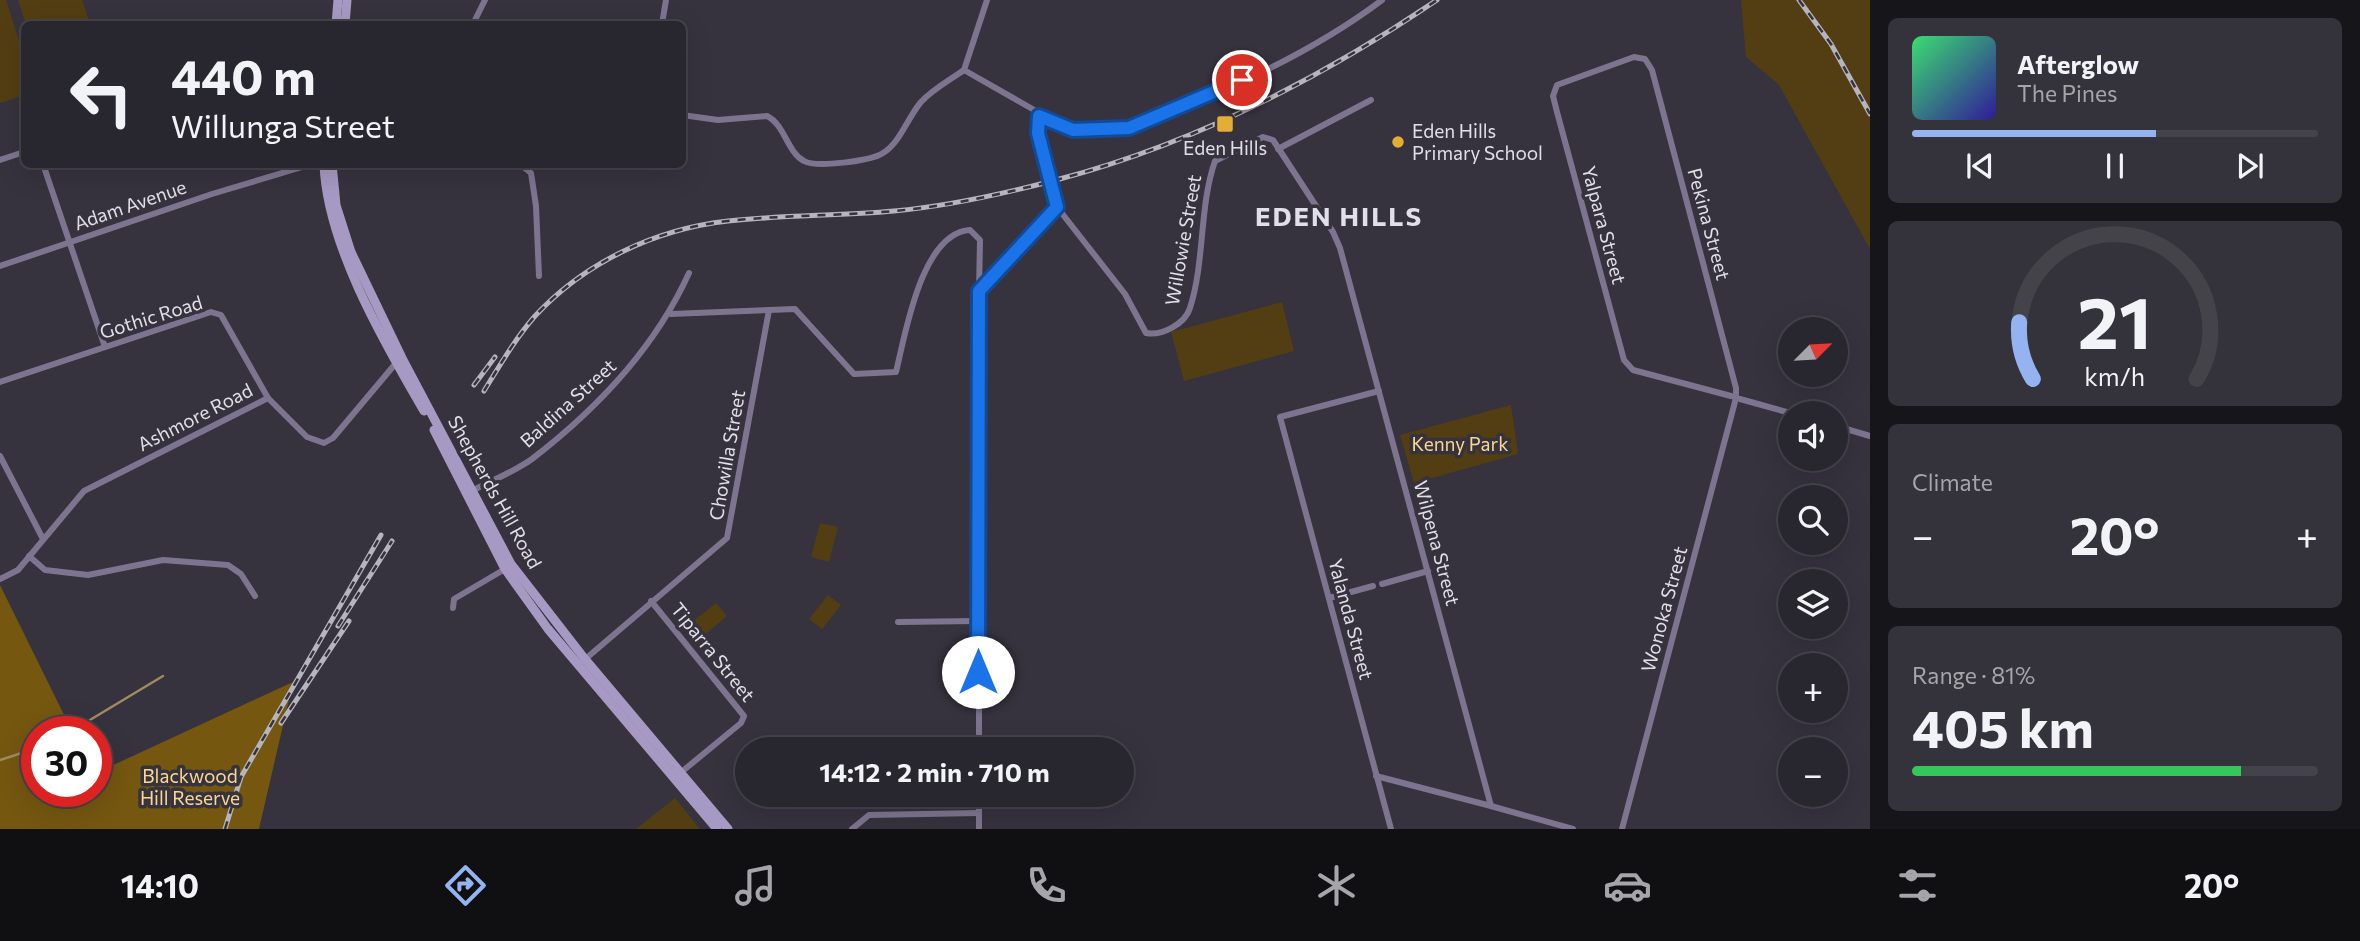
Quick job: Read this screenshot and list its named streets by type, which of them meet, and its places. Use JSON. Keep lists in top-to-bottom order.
{
  "streets": {
    "main road": ["Shepherds Hill Road"],
    "street": [
      "Adam Avenue",
      "Pekina Street",
      "Yalpara Street",
      "Willowie Street",
      "Gothic Road",
      "Baldina Street",
      "Ashmore Road",
      "Chowilla Street",
      "Wilpena Street",
      "Wonoka Street",
      "Yalanda Street",
      "Tiparra Street"
    ]
  },
  "crossings": [
    ["Pekina Street", "Yalpara Street"],
    ["Pekina Street", "Wonoka Street"],
    ["Yalpara Street", "Wonoka Street"],
    ["Willowie Street", "Wilpena Street"],
    ["Gothic Road", "Ashmore Road"],
    ["Baldina Street", "Shepherds Hill Road"],
    ["Ashmore Road", "Shepherds Hill Road"],
    ["Chowilla Street", "Shepherds Hill Road"],
    ["Chowilla Street", "Tiparra Street"],
    ["Shepherds Hill Road", "Tiparra Street"],
    ["Wilpena Street", "Yalanda Street"]
  ],
  "districts": ["EDEN HILLS"],
  "parks": ["Kenny Park", "Blackwood Hill Reserve"],
  "places": {
    "transit": ["Eden Hills"],
    "other": ["Eden Hills Primary School"]
  },
  "north": "top right",
  "page": {
    "turn": ["440 m", "Willunga Street"],
    "song": ["Afterglow", "The Pines"],
    "map_buttons": ["+", "−"],
    "tile": [
      "Climate",
      ["Range · 81%", "405 km"]
    ],
    "heat": ["−", "20°", "+"],
    "limit": "30",
    "trip": "14:12 · 2 min · 710 m",
    "tabs": ["14:10", "20°"],
    "gauge": ["21", "km/h"]
  }
}
